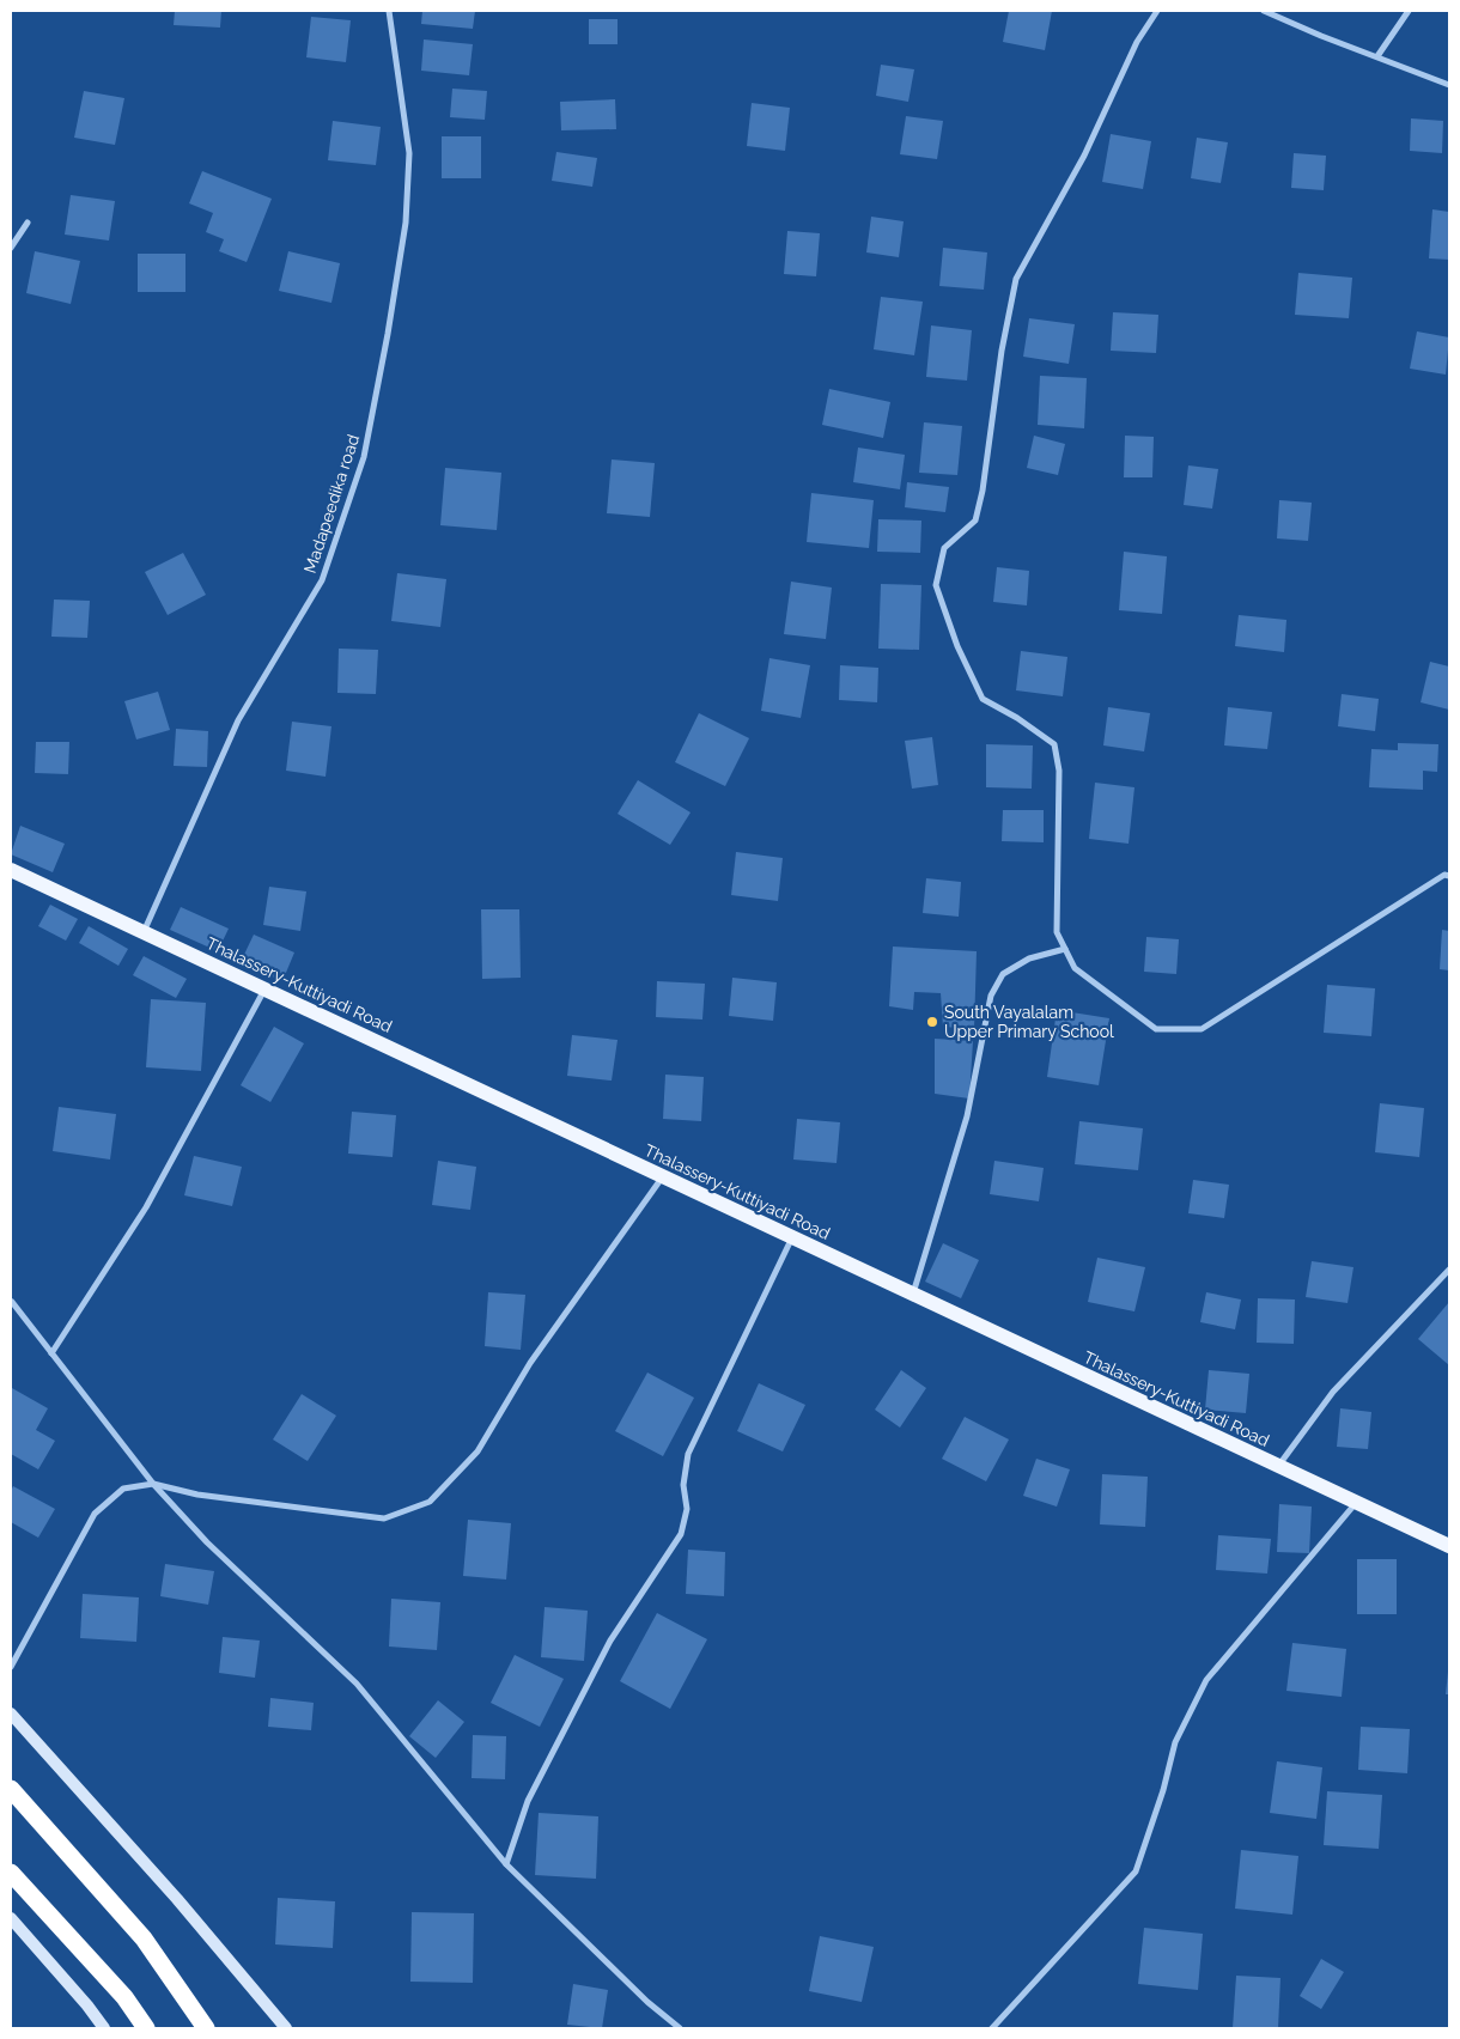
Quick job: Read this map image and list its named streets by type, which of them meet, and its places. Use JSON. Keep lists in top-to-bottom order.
{
  "streets": {
    "main road": ["Thalassery-Kuttiyadi Road"],
    "street": ["Madapeedika road"]
  },
  "crossings": [
    ["Madapeedika road", "Thalassery-Kuttiyadi Road"]
  ],
  "places": ["South Vayalalam Upper Primary School"]
}
